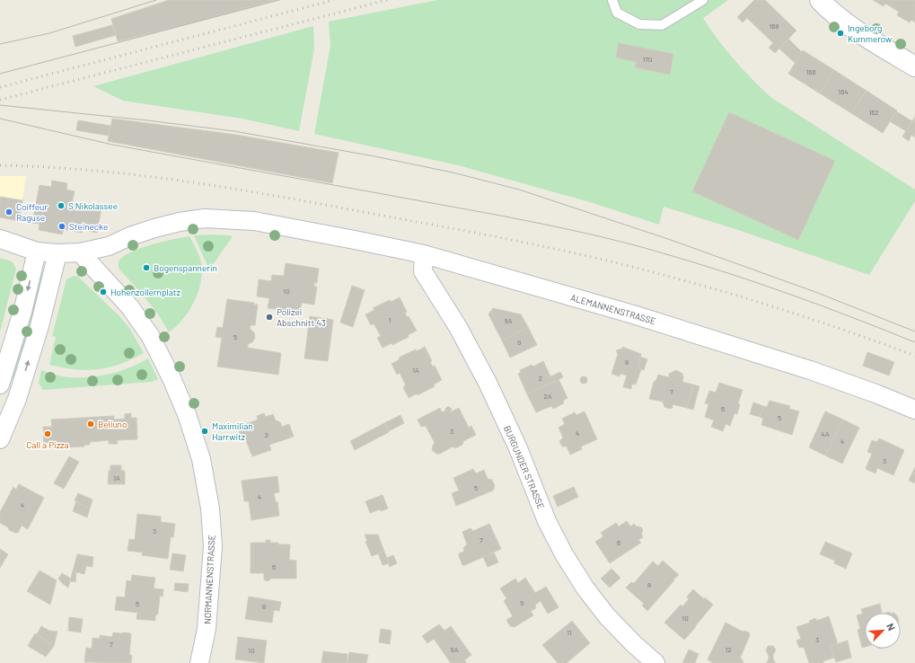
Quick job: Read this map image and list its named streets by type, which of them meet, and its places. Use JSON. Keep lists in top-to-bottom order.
{
  "streets": {
    "street": ["ALEMANNENSTRASSE", "BURGUNDER STRASSE", "NORMANNENSTRASSE"]
  },
  "crossings": [
    ["ALEMANNENSTRASSE", "BURGUNDER STRASSE"],
    ["ALEMANNENSTRASSE", "NORMANNENSTRASSE"]
  ],
  "places": [
    "Ingeborg Kummerow",
    "S Nikolassee",
    "Coiffeur Raguse",
    "Steinecke",
    "Bogenspannerin",
    "Hohenzollernplatz",
    "Polizei Abschnitt 43",
    "Belluno",
    "Maximilian Harrwitz",
    "Call a Pizza"
  ],
  "house_numbers": [
    "168",
    "170",
    "166",
    "164",
    "162",
    "10",
    "1",
    "9A",
    "5",
    "9",
    "8",
    "1A",
    "2",
    "7",
    "2A",
    "6",
    "5",
    "3",
    "4",
    "4A",
    "2",
    "4",
    "3",
    "1A",
    "5",
    "4",
    "4",
    "3",
    "7",
    "6",
    "6",
    "8",
    "9",
    "5",
    "8",
    "10",
    "11",
    "3",
    "7",
    "9A",
    "12",
    "10"
  ],
  "north": "top right"
}
